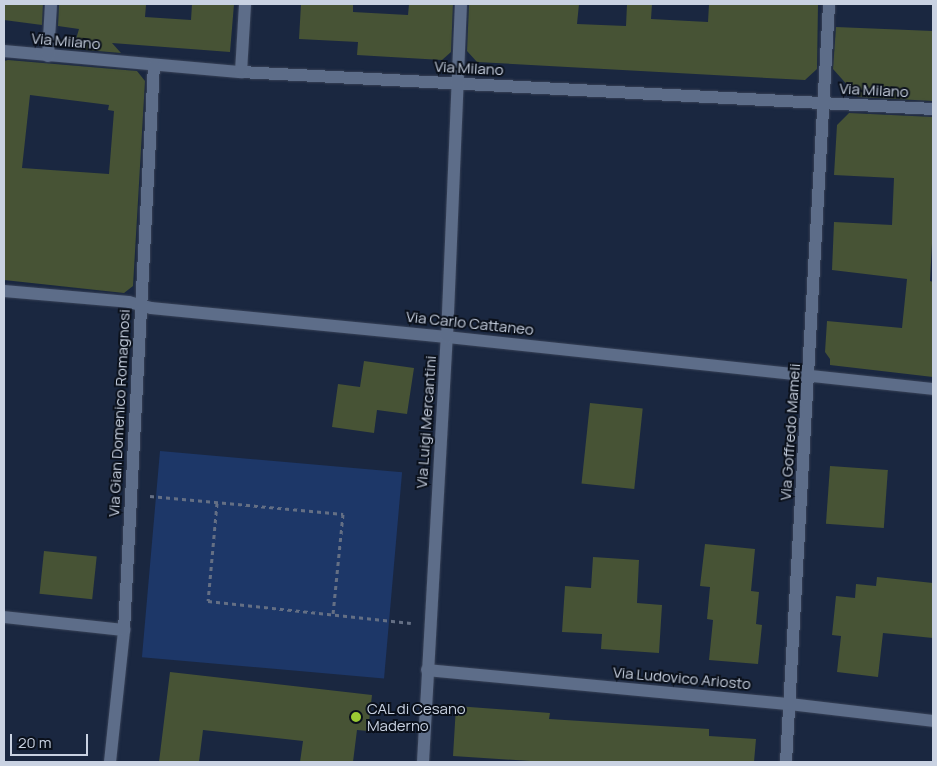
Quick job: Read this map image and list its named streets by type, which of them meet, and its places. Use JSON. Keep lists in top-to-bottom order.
{
  "streets": {
    "street": [
      "Via Milano",
      "Via Carlo Cattaneo",
      "Via Gian Domenico Romagnosi",
      "Via Luigi Mercantini",
      "Via Goffredo Mameli",
      "Via Ludovico Ariosto"
    ]
  },
  "crossings": [
    ["Via Milano", "Via Gian Domenico Romagnosi"],
    ["Via Milano", "Via Luigi Mercantini"],
    ["Via Milano", "Via Goffredo Mameli"],
    ["Via Carlo Cattaneo", "Via Gian Domenico Romagnosi"],
    ["Via Carlo Cattaneo", "Via Luigi Mercantini"],
    ["Via Carlo Cattaneo", "Via Goffredo Mameli"],
    ["Via Luigi Mercantini", "Via Ludovico Ariosto"],
    ["Via Goffredo Mameli", "Via Ludovico Ariosto"]
  ],
  "places": ["CAL di Cesano Maderno"],
  "scale_bar": "20 m"
}
